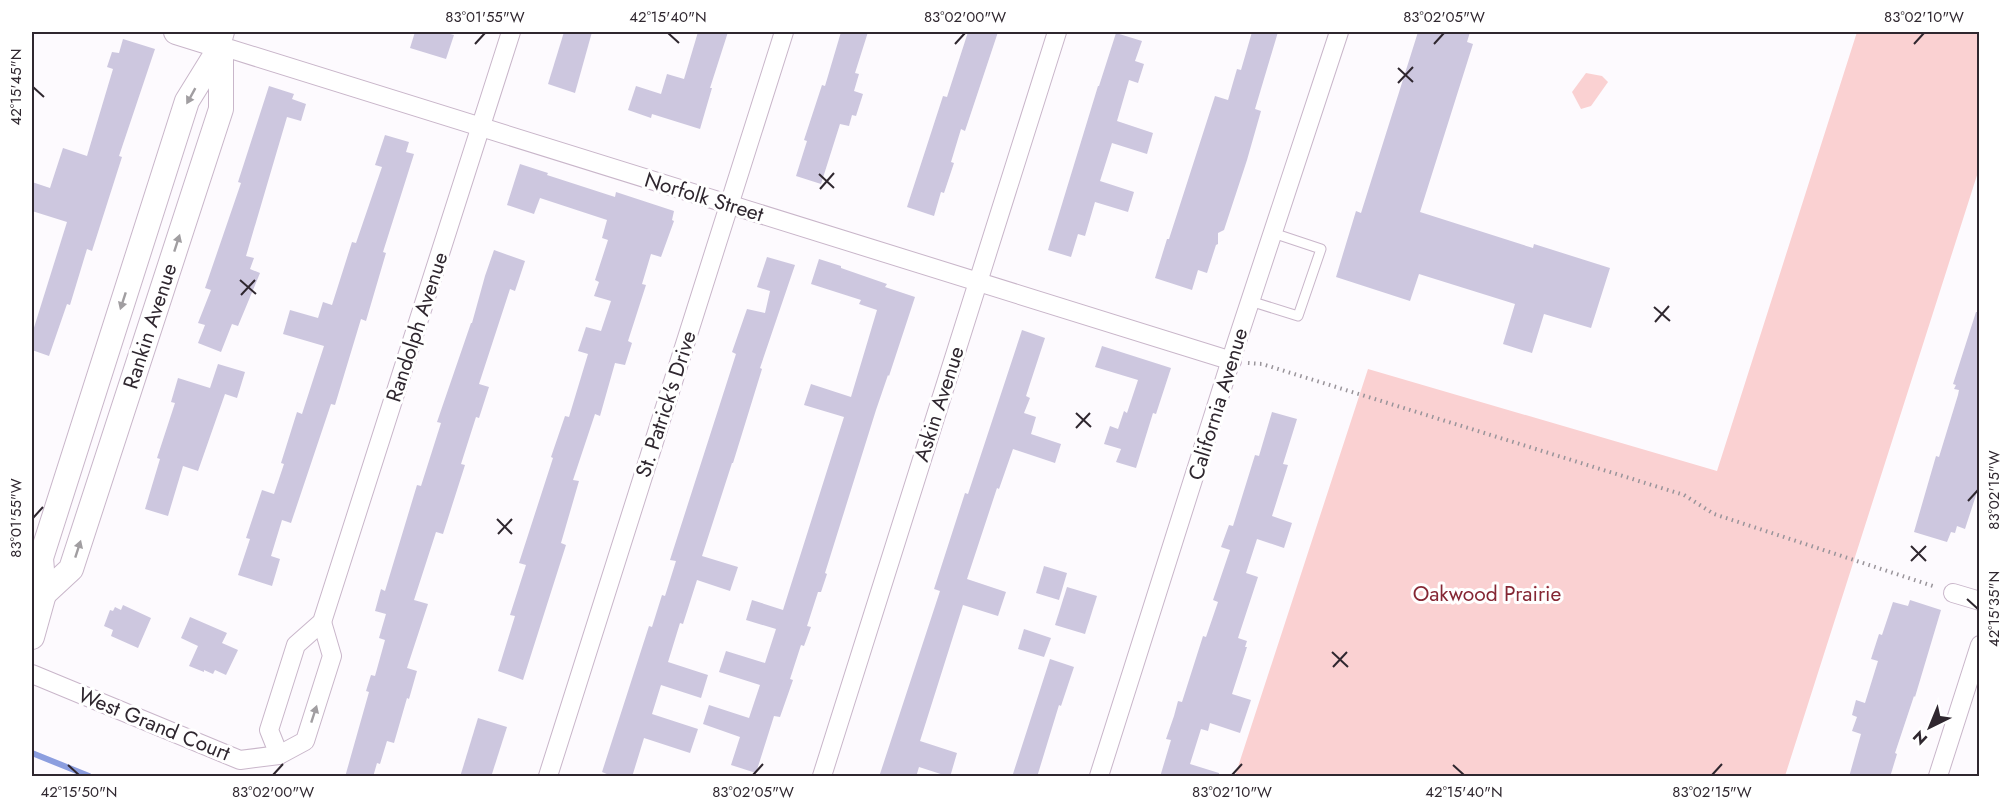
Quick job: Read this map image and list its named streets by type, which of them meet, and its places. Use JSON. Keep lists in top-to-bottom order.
{
  "streets": {
    "street": [
      "Norfolk Street",
      "Rankin Avenue",
      "Randolph Avenue",
      "St. Patrick's Drive",
      "Askin Avenue",
      "California Avenue",
      "West Grand Court"
    ]
  },
  "crossings": [
    ["Norfolk Street", "Rankin Avenue"],
    ["Norfolk Street", "Randolph Avenue"],
    ["Norfolk Street", "St. Patrick's Drive"],
    ["Norfolk Street", "Askin Avenue"],
    ["Norfolk Street", "California Avenue"]
  ],
  "parks": ["Oakwood Prairie"],
  "north": "bottom left",
  "coordinates": [
    "83°01'55\"W",
    "42°15'40\"N",
    "83°02'00\"W",
    "83°02'05\"W",
    "83°02'10\"W",
    "42°15'45\"N",
    "83°02'15\"W",
    "42°15'35\"N",
    "42°15'50\"N"
  ]
}
